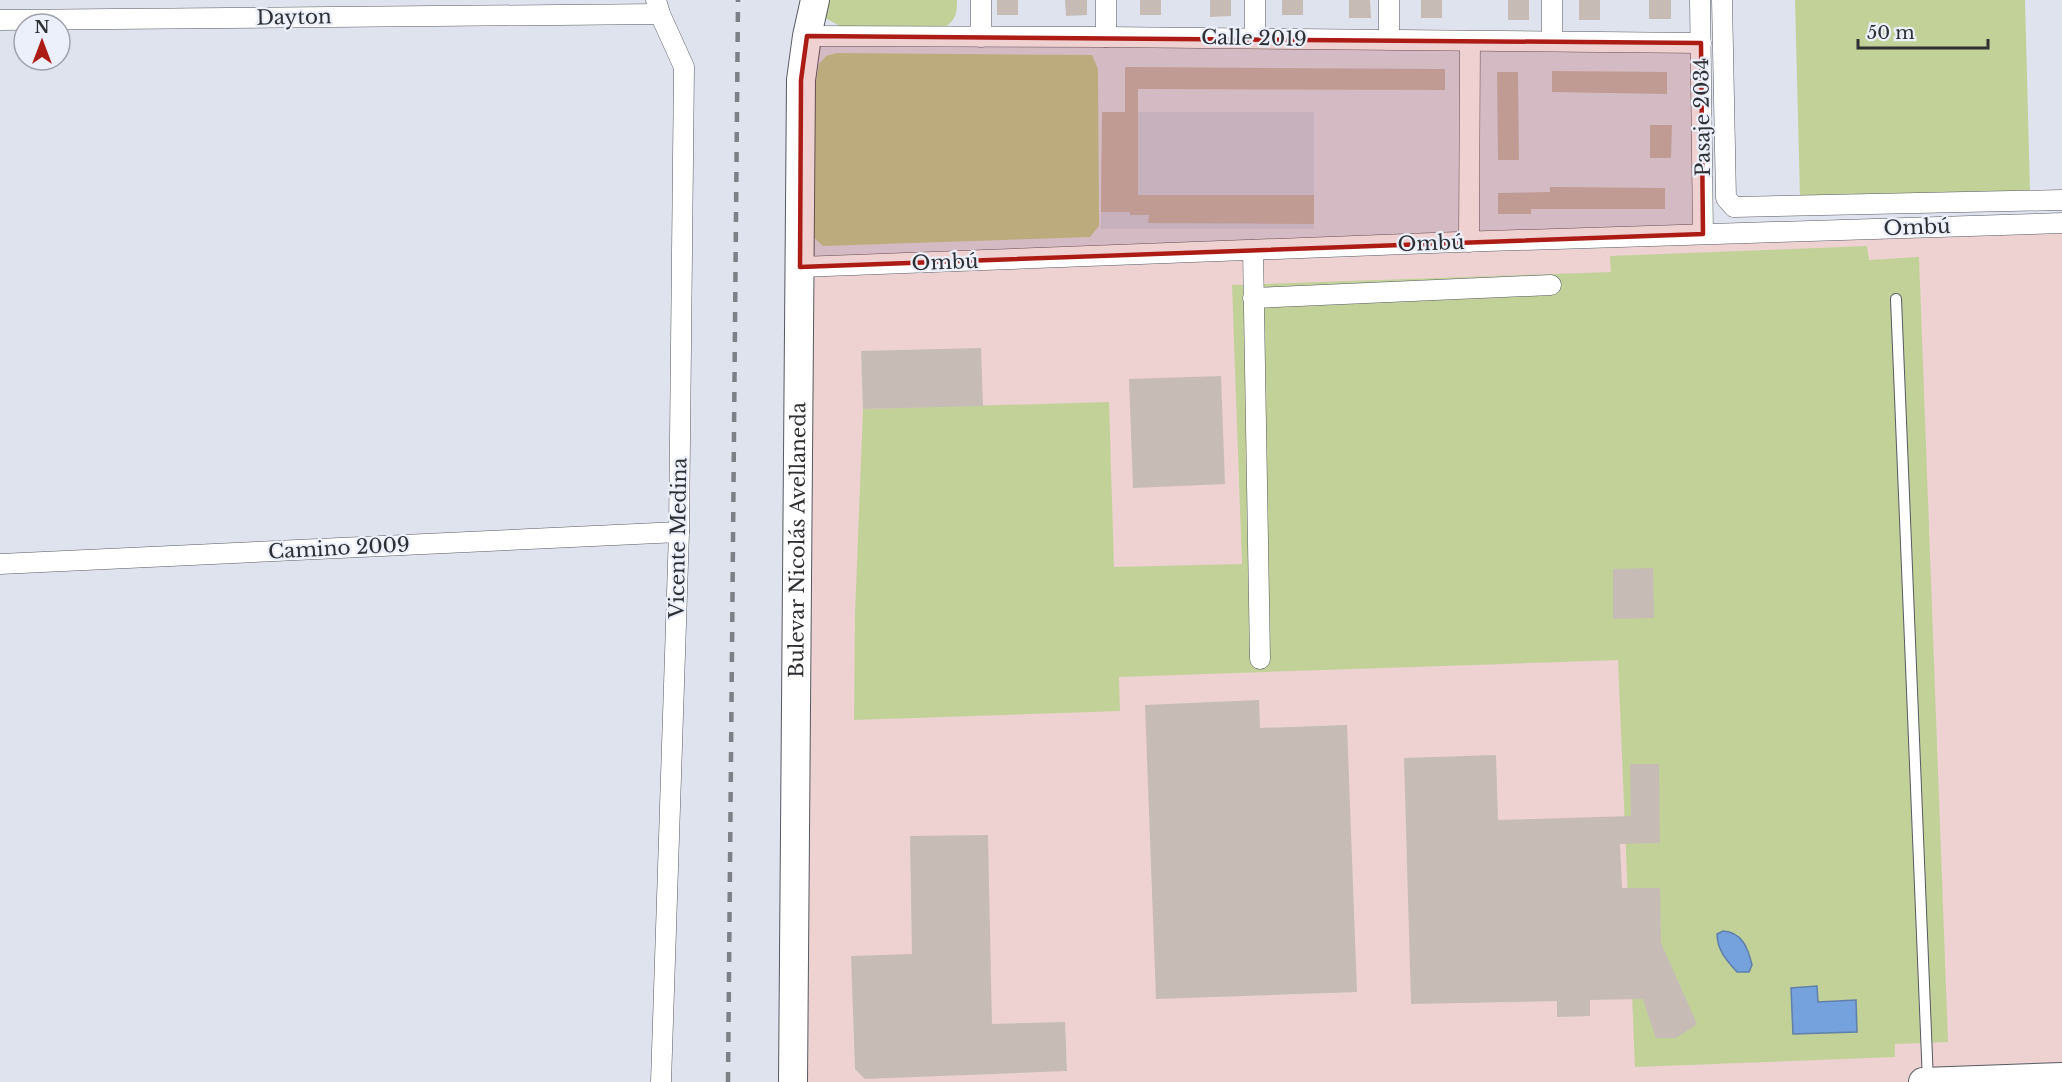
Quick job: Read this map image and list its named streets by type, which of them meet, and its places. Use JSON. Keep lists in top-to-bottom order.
{
  "streets": {
    "main road": ["Bulevar Nicolás Avellaneda"],
    "street": [
      "Dayton",
      "Calle 2019",
      "Pasaje 2034",
      "Ombú",
      "Vicente Medina",
      "Camino 2009"
    ]
  },
  "crossings": [
    ["Dayton", "Vicente Medina"],
    ["Calle 2019", "Pasaje 2034"],
    ["Calle 2019", "Bulevar Nicolás Avellaneda"],
    ["Pasaje 2034", "Ombú"],
    ["Ombú", "Bulevar Nicolás Avellaneda"],
    ["Vicente Medina", "Camino 2009"]
  ],
  "scale_bar": "50 m",
  "north": "top"
}
